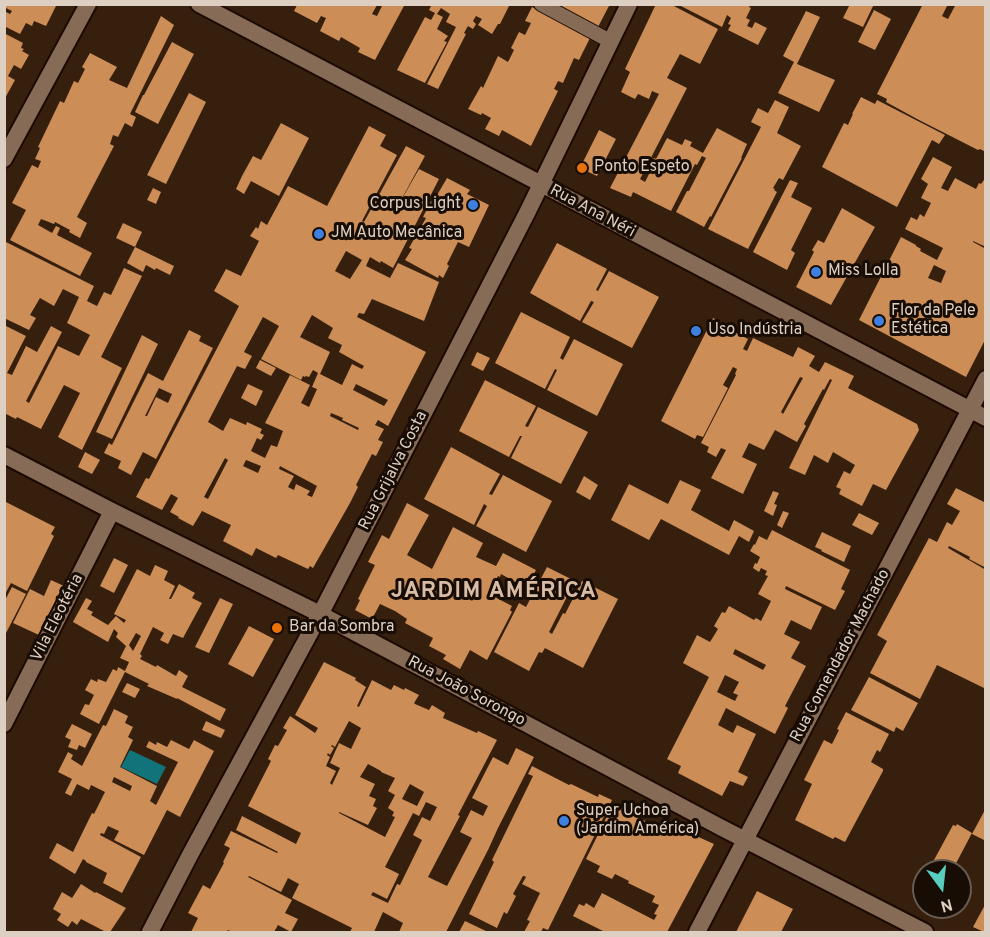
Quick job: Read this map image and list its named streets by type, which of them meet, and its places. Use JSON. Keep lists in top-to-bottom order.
{
  "streets": {
    "street": [
      "Rua Ana Néri",
      "Rua Grijalva Costa",
      "Vila Eleotéria",
      "Rua Comendador Machado",
      "Rua João Sorongo"
    ]
  },
  "crossings": [
    ["Rua Ana Néri", "Rua Grijalva Costa"],
    ["Rua Ana Néri", "Rua Comendador Machado"],
    ["Rua Grijalva Costa", "Rua João Sorongo"],
    ["Vila Eleotéria", "Rua João Sorongo"],
    ["Rua Comendador Machado", "Rua João Sorongo"]
  ],
  "districts": ["JARDIM AMÉRICA"],
  "places": [
    "Ponto Espeto",
    "Corpus Light",
    "JM Auto Mecânica",
    "Miss Lolla",
    "Flor da Pele Estética",
    "Uso Indústria",
    "Bar da Sombra",
    "Super Uchoa (Jardim América)"
  ],
  "north": "bottom"
}
